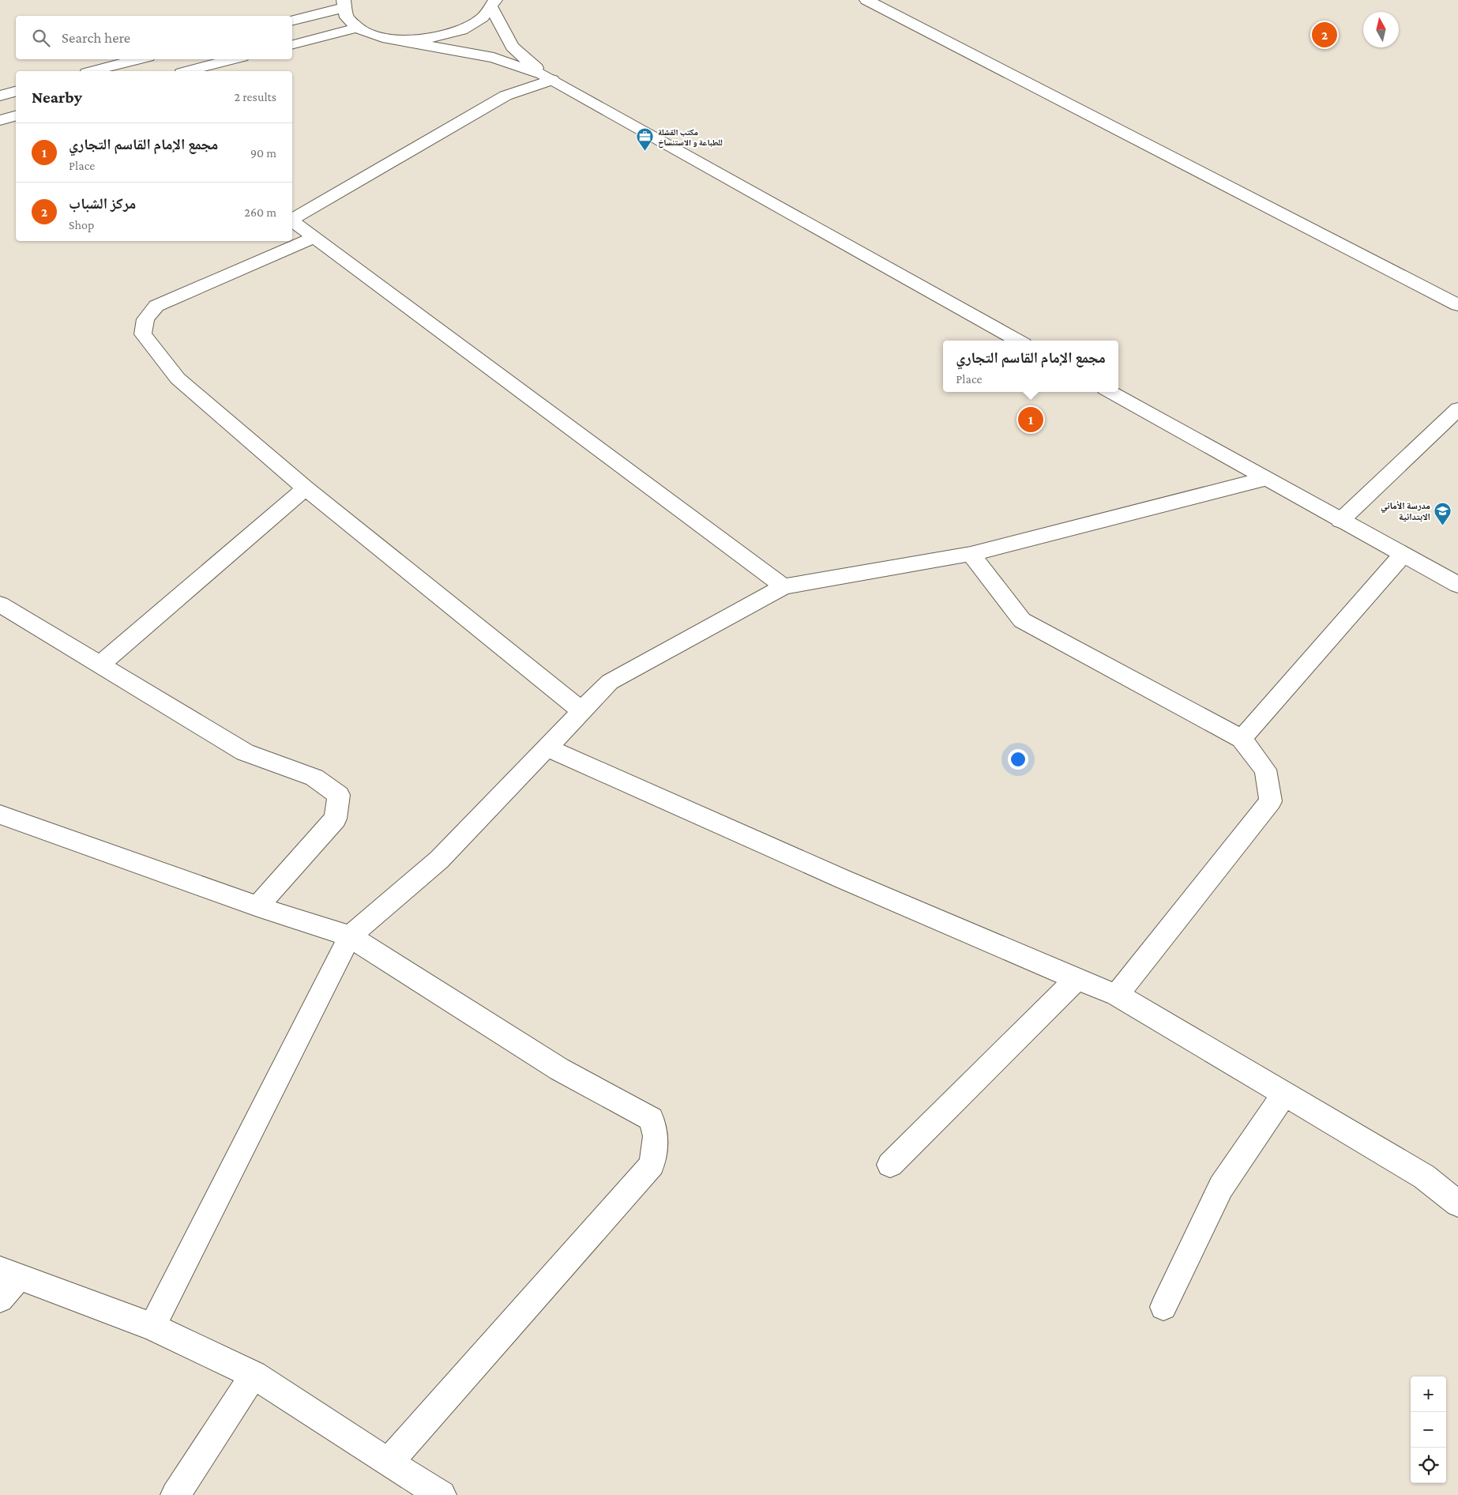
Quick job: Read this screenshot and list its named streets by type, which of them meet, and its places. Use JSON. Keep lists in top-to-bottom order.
{
  "places": {
    "office": ["مكتب القشلة للطباعة و الاستنساخ"],
    "school or university": ["مدرسة الأماني الابتدائية"]
  },
  "north": "top",
  "page": {
    "search": "Search here",
    "pins": ["2", "1"],
    "heading": ["Nearby", "2 results"],
    "list": [
      {
        "mark": "1",
        "name": "مجمع الإمام القاسم التجاري",
        "note": "Place",
        "value": "90 m"
      },
      {
        "mark": "2",
        "name": "مركز الشباب",
        "note": "Shop",
        "value": "260 m"
      }
    ],
    "popup": ["مجمع الإمام القاسم التجاري", "Place"],
    "map_buttons": ["+", "−"]
  }
}
